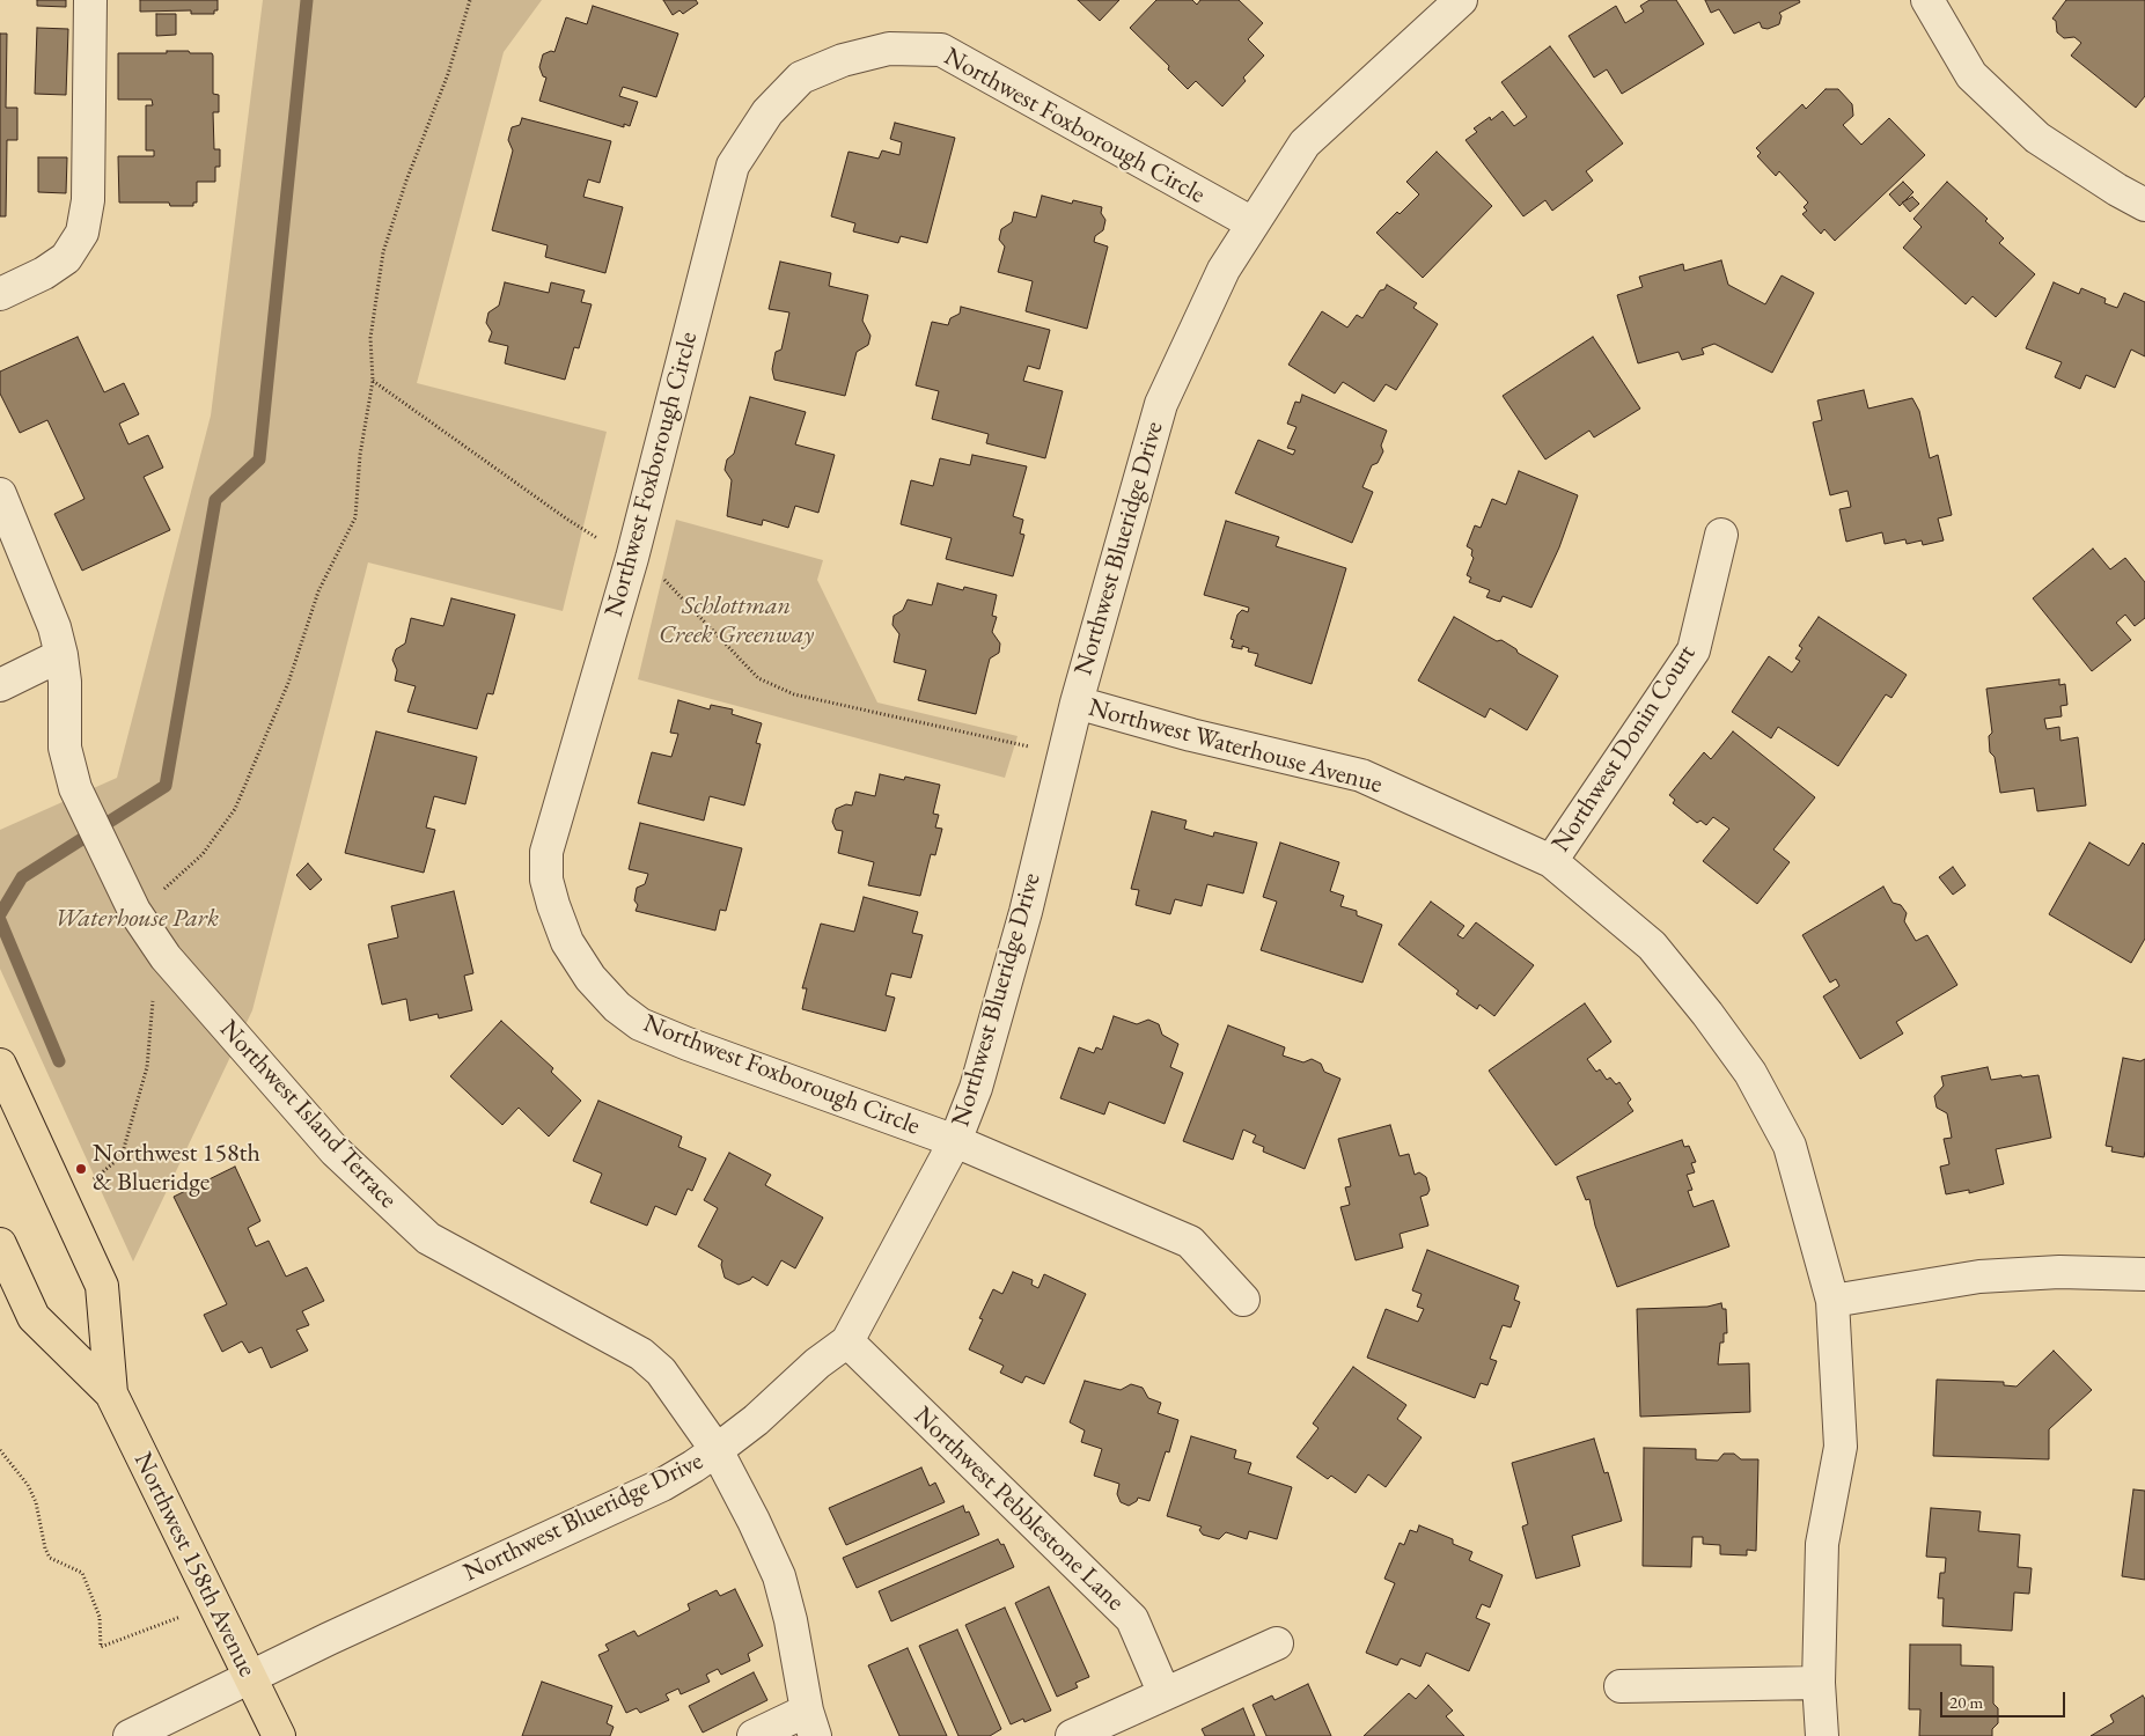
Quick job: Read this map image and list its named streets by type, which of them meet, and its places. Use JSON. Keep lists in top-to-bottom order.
{
  "streets": {
    "main road": ["Northwest 158th Avenue"],
    "street": [
      "Northwest Foxborough Circle",
      "Northwest Blueridge Drive",
      "Northwest Waterhouse Avenue",
      "Northwest Donin Court",
      "Northwest Island Terrace",
      "Northwest Pebblestone Lane"
    ]
  },
  "crossings": [
    ["Northwest Foxborough Circle", "Northwest Blueridge Drive"],
    ["Northwest Blueridge Drive", "Northwest Waterhouse Avenue"],
    ["Northwest Blueridge Drive", "Northwest Island Terrace"],
    ["Northwest Blueridge Drive", "Northwest Pebblestone Lane"],
    ["Northwest Blueridge Drive", "Northwest 158th Avenue"],
    ["Northwest Waterhouse Avenue", "Northwest Donin Court"]
  ],
  "parks": ["Schlottman Creek Greenway", "Waterhouse Park"],
  "places": ["Northwest 158th & Blueridge"],
  "scale_bar": "20 m"
}
